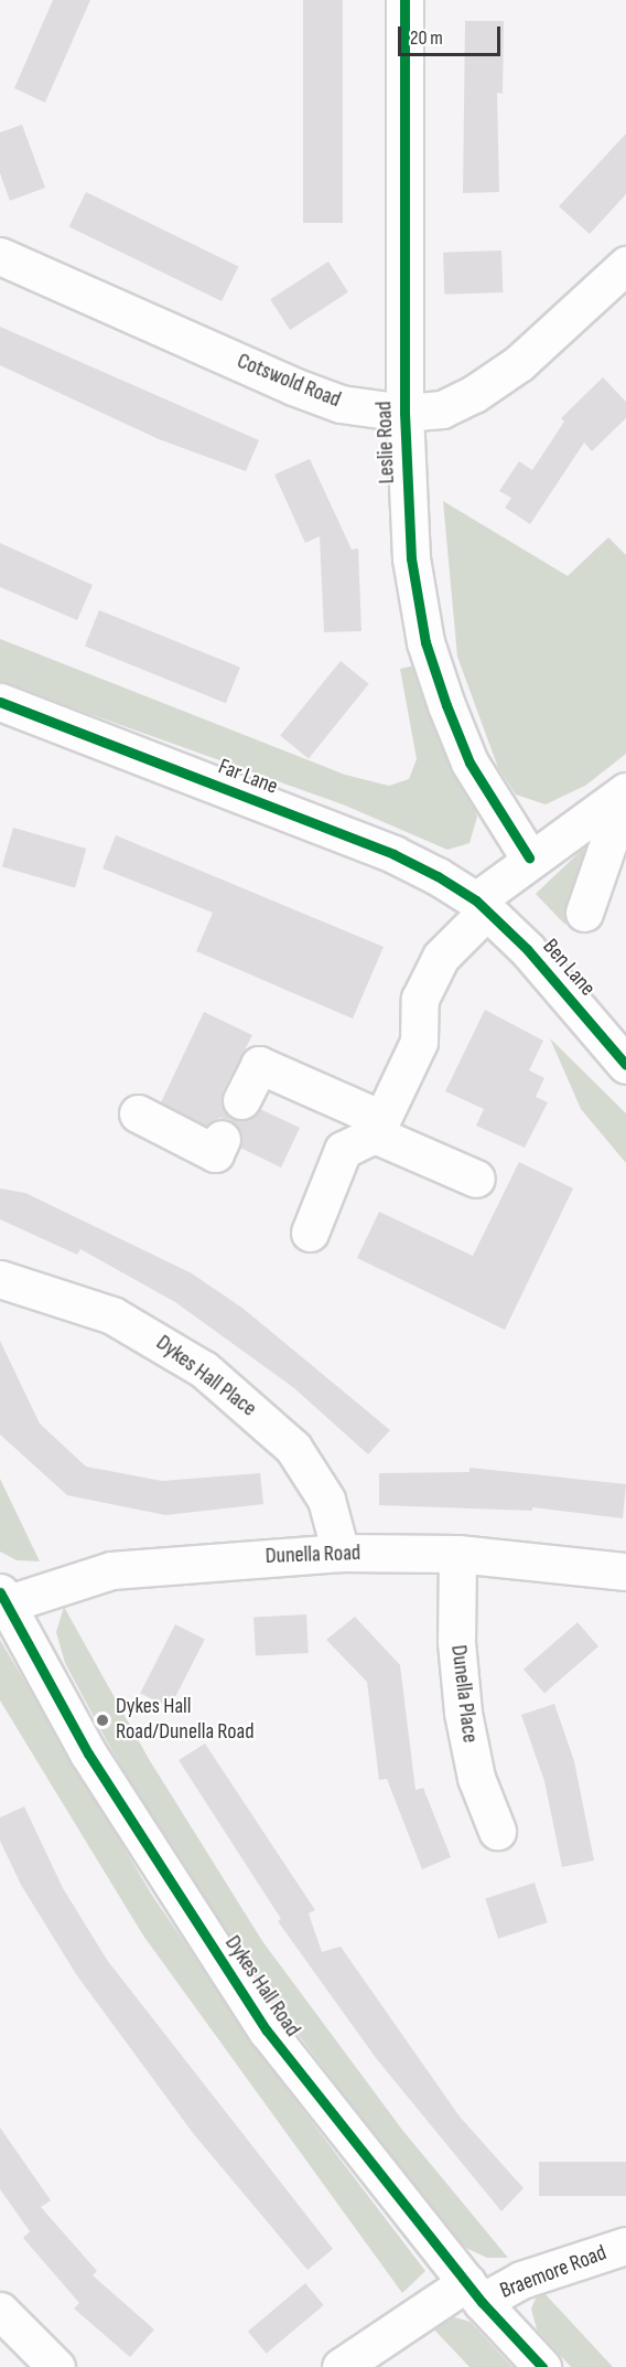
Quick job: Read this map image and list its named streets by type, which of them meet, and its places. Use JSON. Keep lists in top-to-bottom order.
{
  "streets": {
    "street": [
      "Cotswold Road",
      "Leslie Road",
      "Far Lane",
      "Ben Lane",
      "Dykes Hall Place",
      "Dunella Road",
      "Dunella Place",
      "Dykes Hall Road",
      "Braemore Road"
    ]
  },
  "crossings": [
    ["Cotswold Road", "Leslie Road"],
    ["Far Lane", "Ben Lane"],
    ["Dykes Hall Place", "Dunella Road"],
    ["Dunella Road", "Dunella Place"],
    ["Dunella Road", "Dykes Hall Road"],
    ["Dykes Hall Road", "Braemore Road"]
  ],
  "places": ["Dykes Hall Road/Dunella Road"],
  "scale_bar": "20 m"
}
